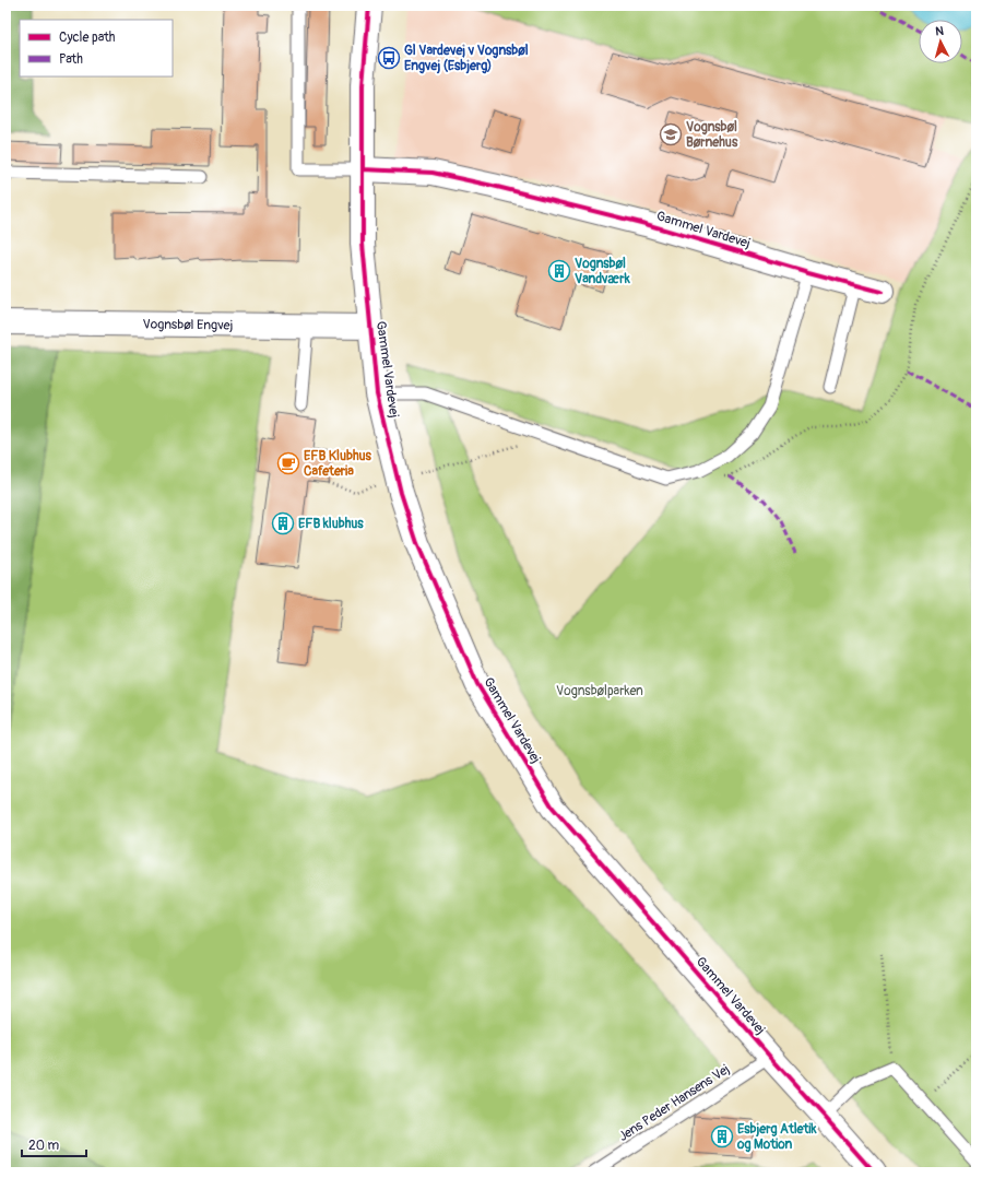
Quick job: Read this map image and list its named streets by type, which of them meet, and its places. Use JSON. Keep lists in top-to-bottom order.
{
  "streets": {
    "street": ["Gammel Vardevej", "Vognsbøl Engvej"],
    "lane": ["Jens Peder Hansens Vej"]
  },
  "crossings": [
    ["Gammel Vardevej", "Vognsbøl Engvej"],
    ["Gammel Vardevej", "Jens Peder Hansens Vej"]
  ],
  "parks": ["Vognsbølparken"],
  "places": {
    "bus stop": ["Gl Vardevej v Vognsbøl Engvej (Esbjerg)"],
    "school or university": ["Vognsbøl Børnehus"],
    "building": ["Vognsbøl Vandværk", "EFB klubhus", "Esbjerg Atletik og Motion"],
    "cafe": ["EFB Klubhus Cafeteria"]
  },
  "legend": ["Cycle path", "Path"],
  "scale_bar": "20 m",
  "north": "top"
}
